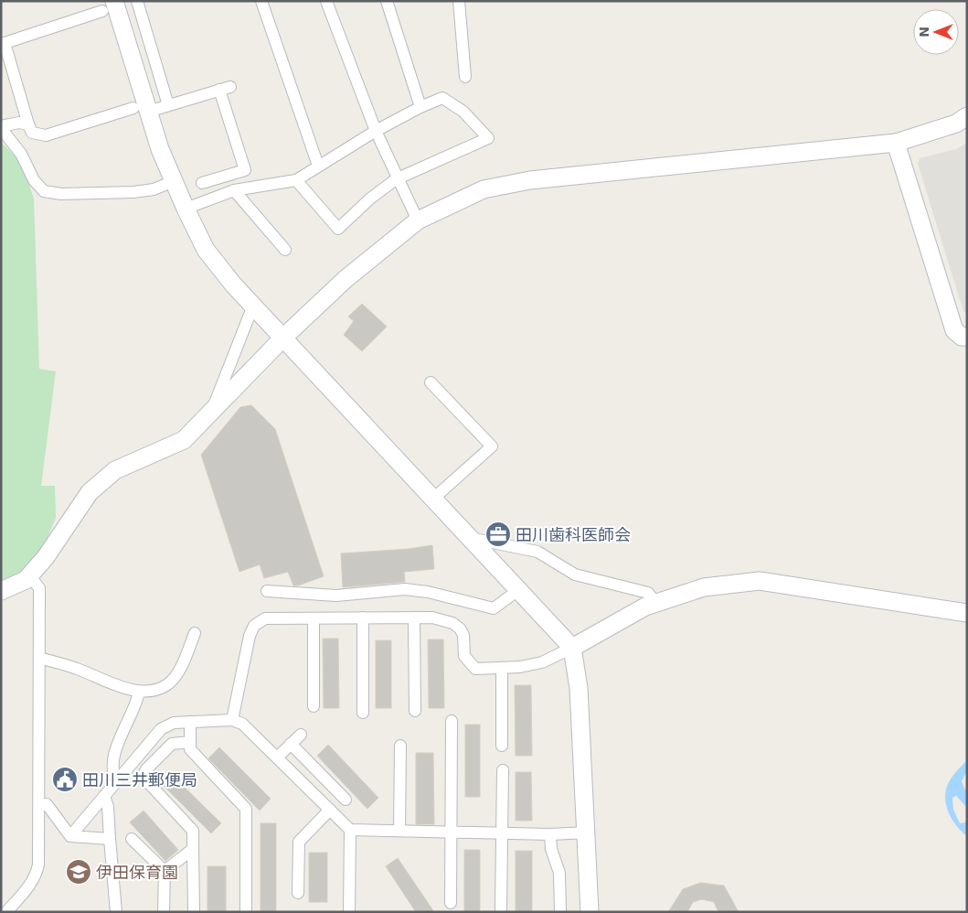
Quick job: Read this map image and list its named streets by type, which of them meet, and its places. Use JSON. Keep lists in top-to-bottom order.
{
  "places": {
    "office": ["田川歯科医師会"],
    "public building": ["田川三井郵便局"],
    "school or university": ["伊田保育園"]
  },
  "north": "left"
}
